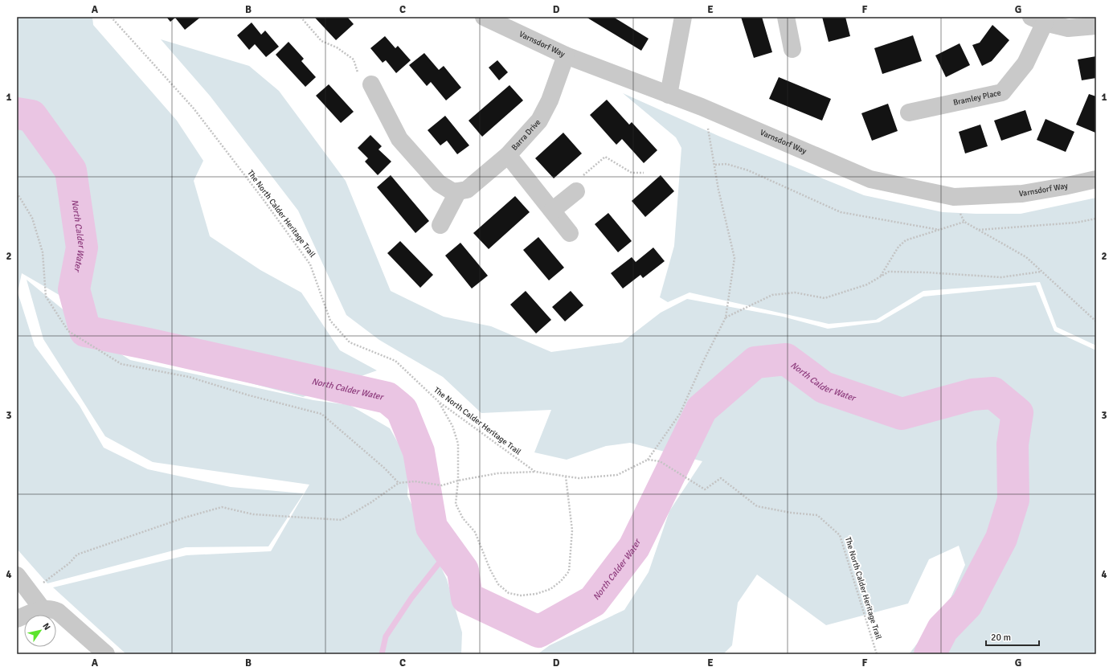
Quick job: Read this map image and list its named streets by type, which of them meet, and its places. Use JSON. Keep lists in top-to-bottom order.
{
  "streets": {
    "street": ["Varnsdorf Way", "Bramley Place", "Barra Drive"],
    "path": ["The North Calder Heritage Trail"]
  },
  "crossings": [
    ["Varnsdorf Way", "Barra Drive"]
  ],
  "water": ["North Calder Water"],
  "scale_bar": "20 m",
  "north": "top right",
  "grid": {
    "columns": [
      "A",
      "B",
      "C",
      "D",
      "E",
      "F",
      "G"
    ],
    "rows": [
      "1",
      "2",
      "3",
      "4"
    ]
  }
}
